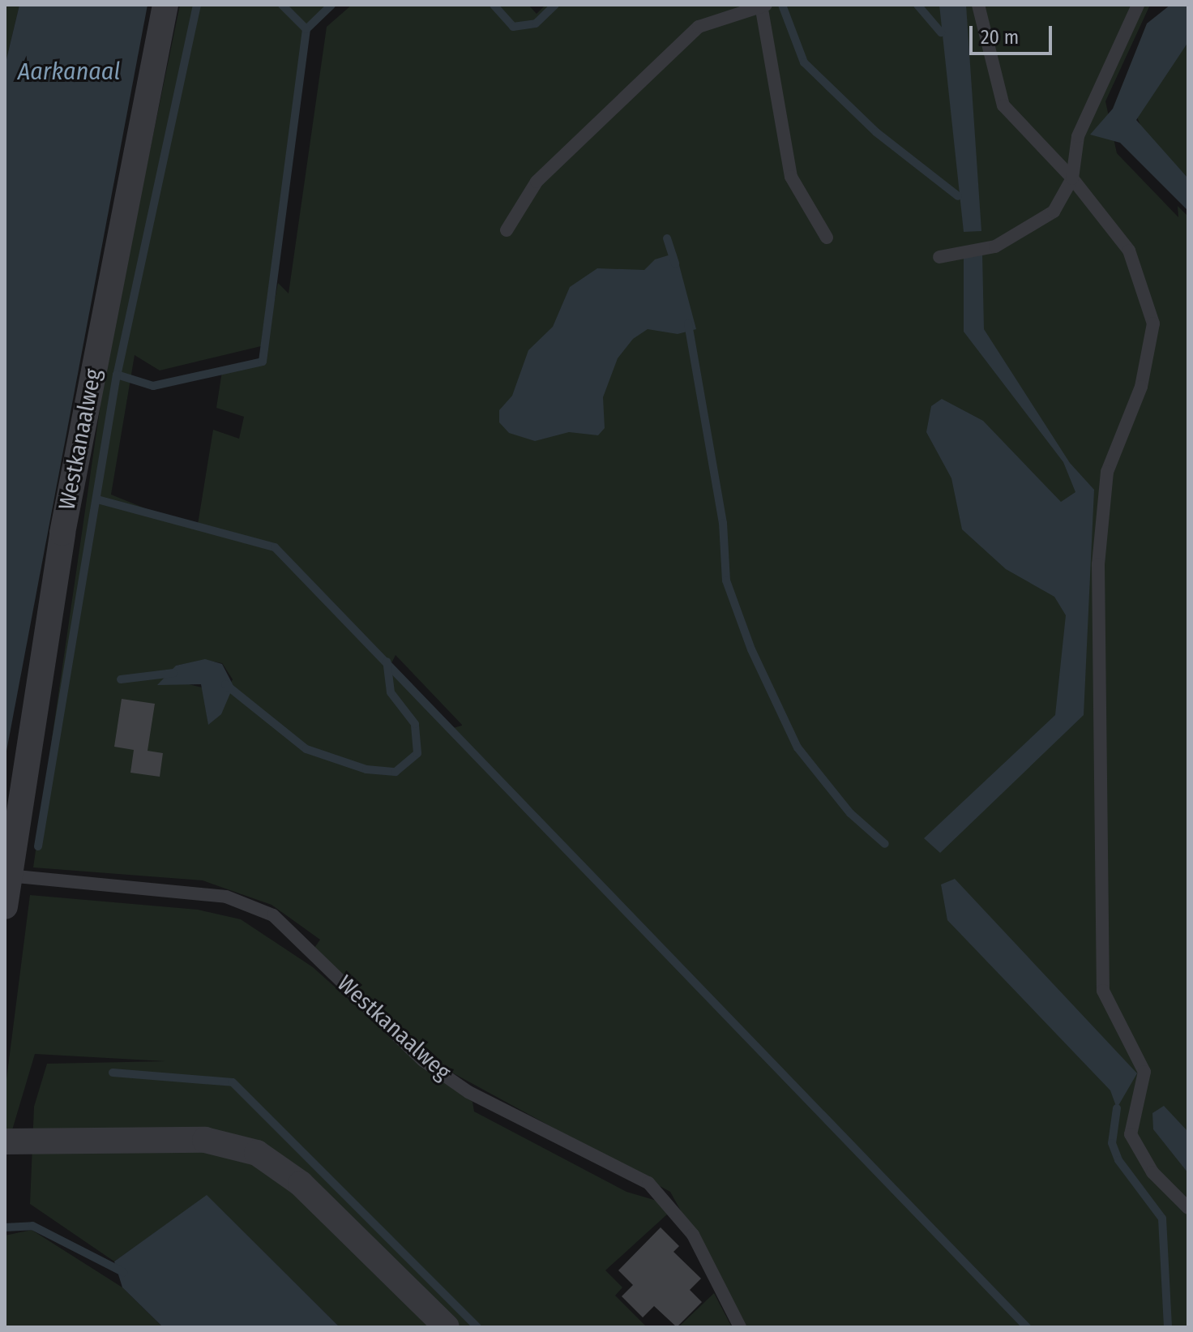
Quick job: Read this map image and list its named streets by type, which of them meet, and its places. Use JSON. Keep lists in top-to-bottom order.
{
  "streets": {
    "street": ["Westkanaalweg"]
  },
  "water": ["Aarkanaal"],
  "scale_bar": "20 m"
}
